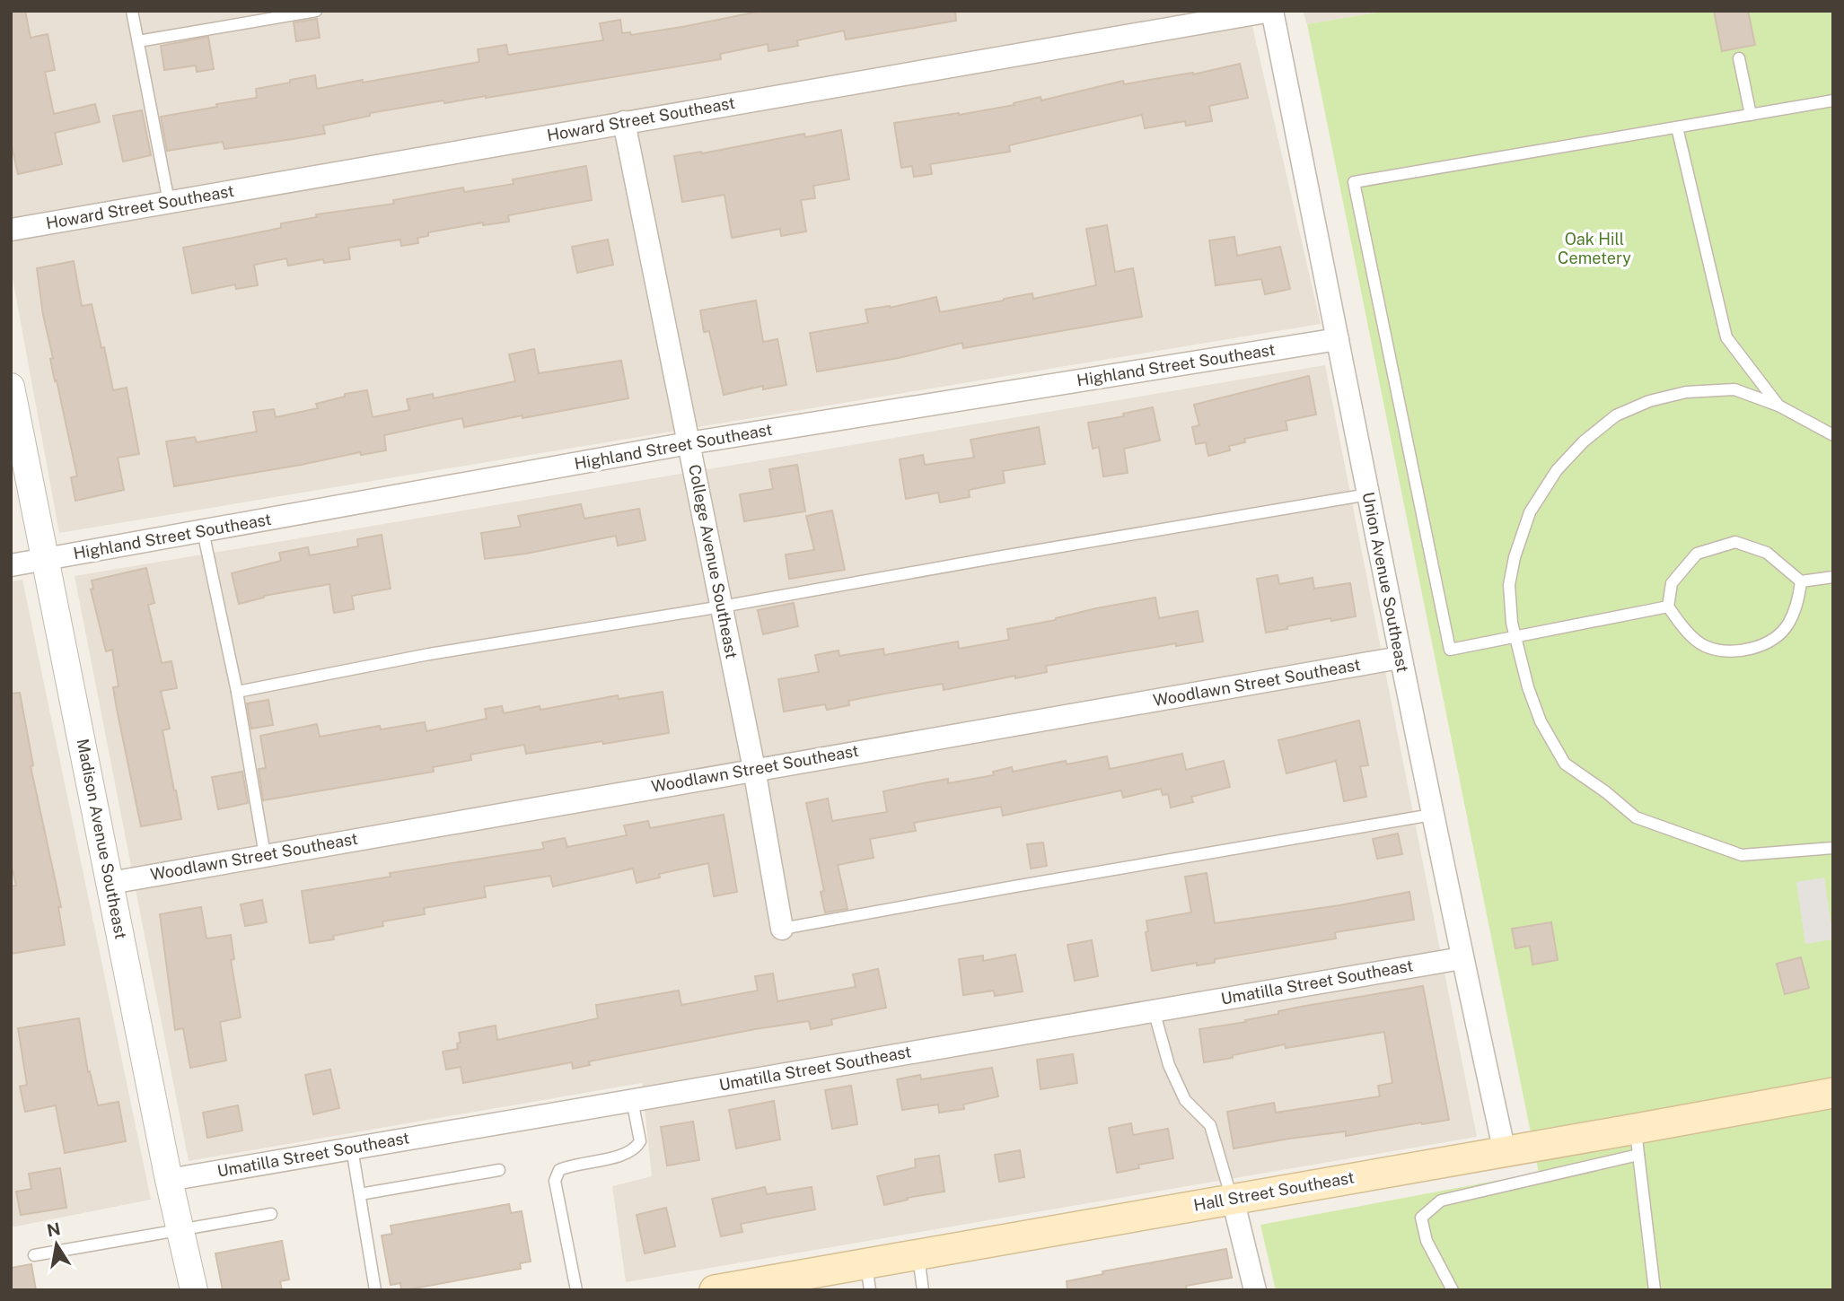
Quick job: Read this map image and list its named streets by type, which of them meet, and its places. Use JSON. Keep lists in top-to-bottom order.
{
  "streets": {
    "main road": ["Hall Street Southeast"],
    "street": [
      "Howard Street Southeast",
      "Highland Street Southeast",
      "College Avenue Southeast",
      "Union Avenue Southeast",
      "Woodlawn Street Southeast",
      "Madison Avenue Southeast",
      "Umatilla Street Southeast"
    ]
  },
  "crossings": [
    ["Howard Street Southeast", "College Avenue Southeast"],
    ["Howard Street Southeast", "Union Avenue Southeast"],
    ["Highland Street Southeast", "College Avenue Southeast"],
    ["Highland Street Southeast", "Union Avenue Southeast"],
    ["Highland Street Southeast", "Madison Avenue Southeast"],
    ["College Avenue Southeast", "Woodlawn Street Southeast"],
    ["Union Avenue Southeast", "Woodlawn Street Southeast"],
    ["Union Avenue Southeast", "Umatilla Street Southeast"],
    ["Union Avenue Southeast", "Hall Street Southeast"],
    ["Woodlawn Street Southeast", "Madison Avenue Southeast"],
    ["Madison Avenue Southeast", "Umatilla Street Southeast"]
  ],
  "parks": ["Oak Hill Cemetery"],
  "north": "top"
}
